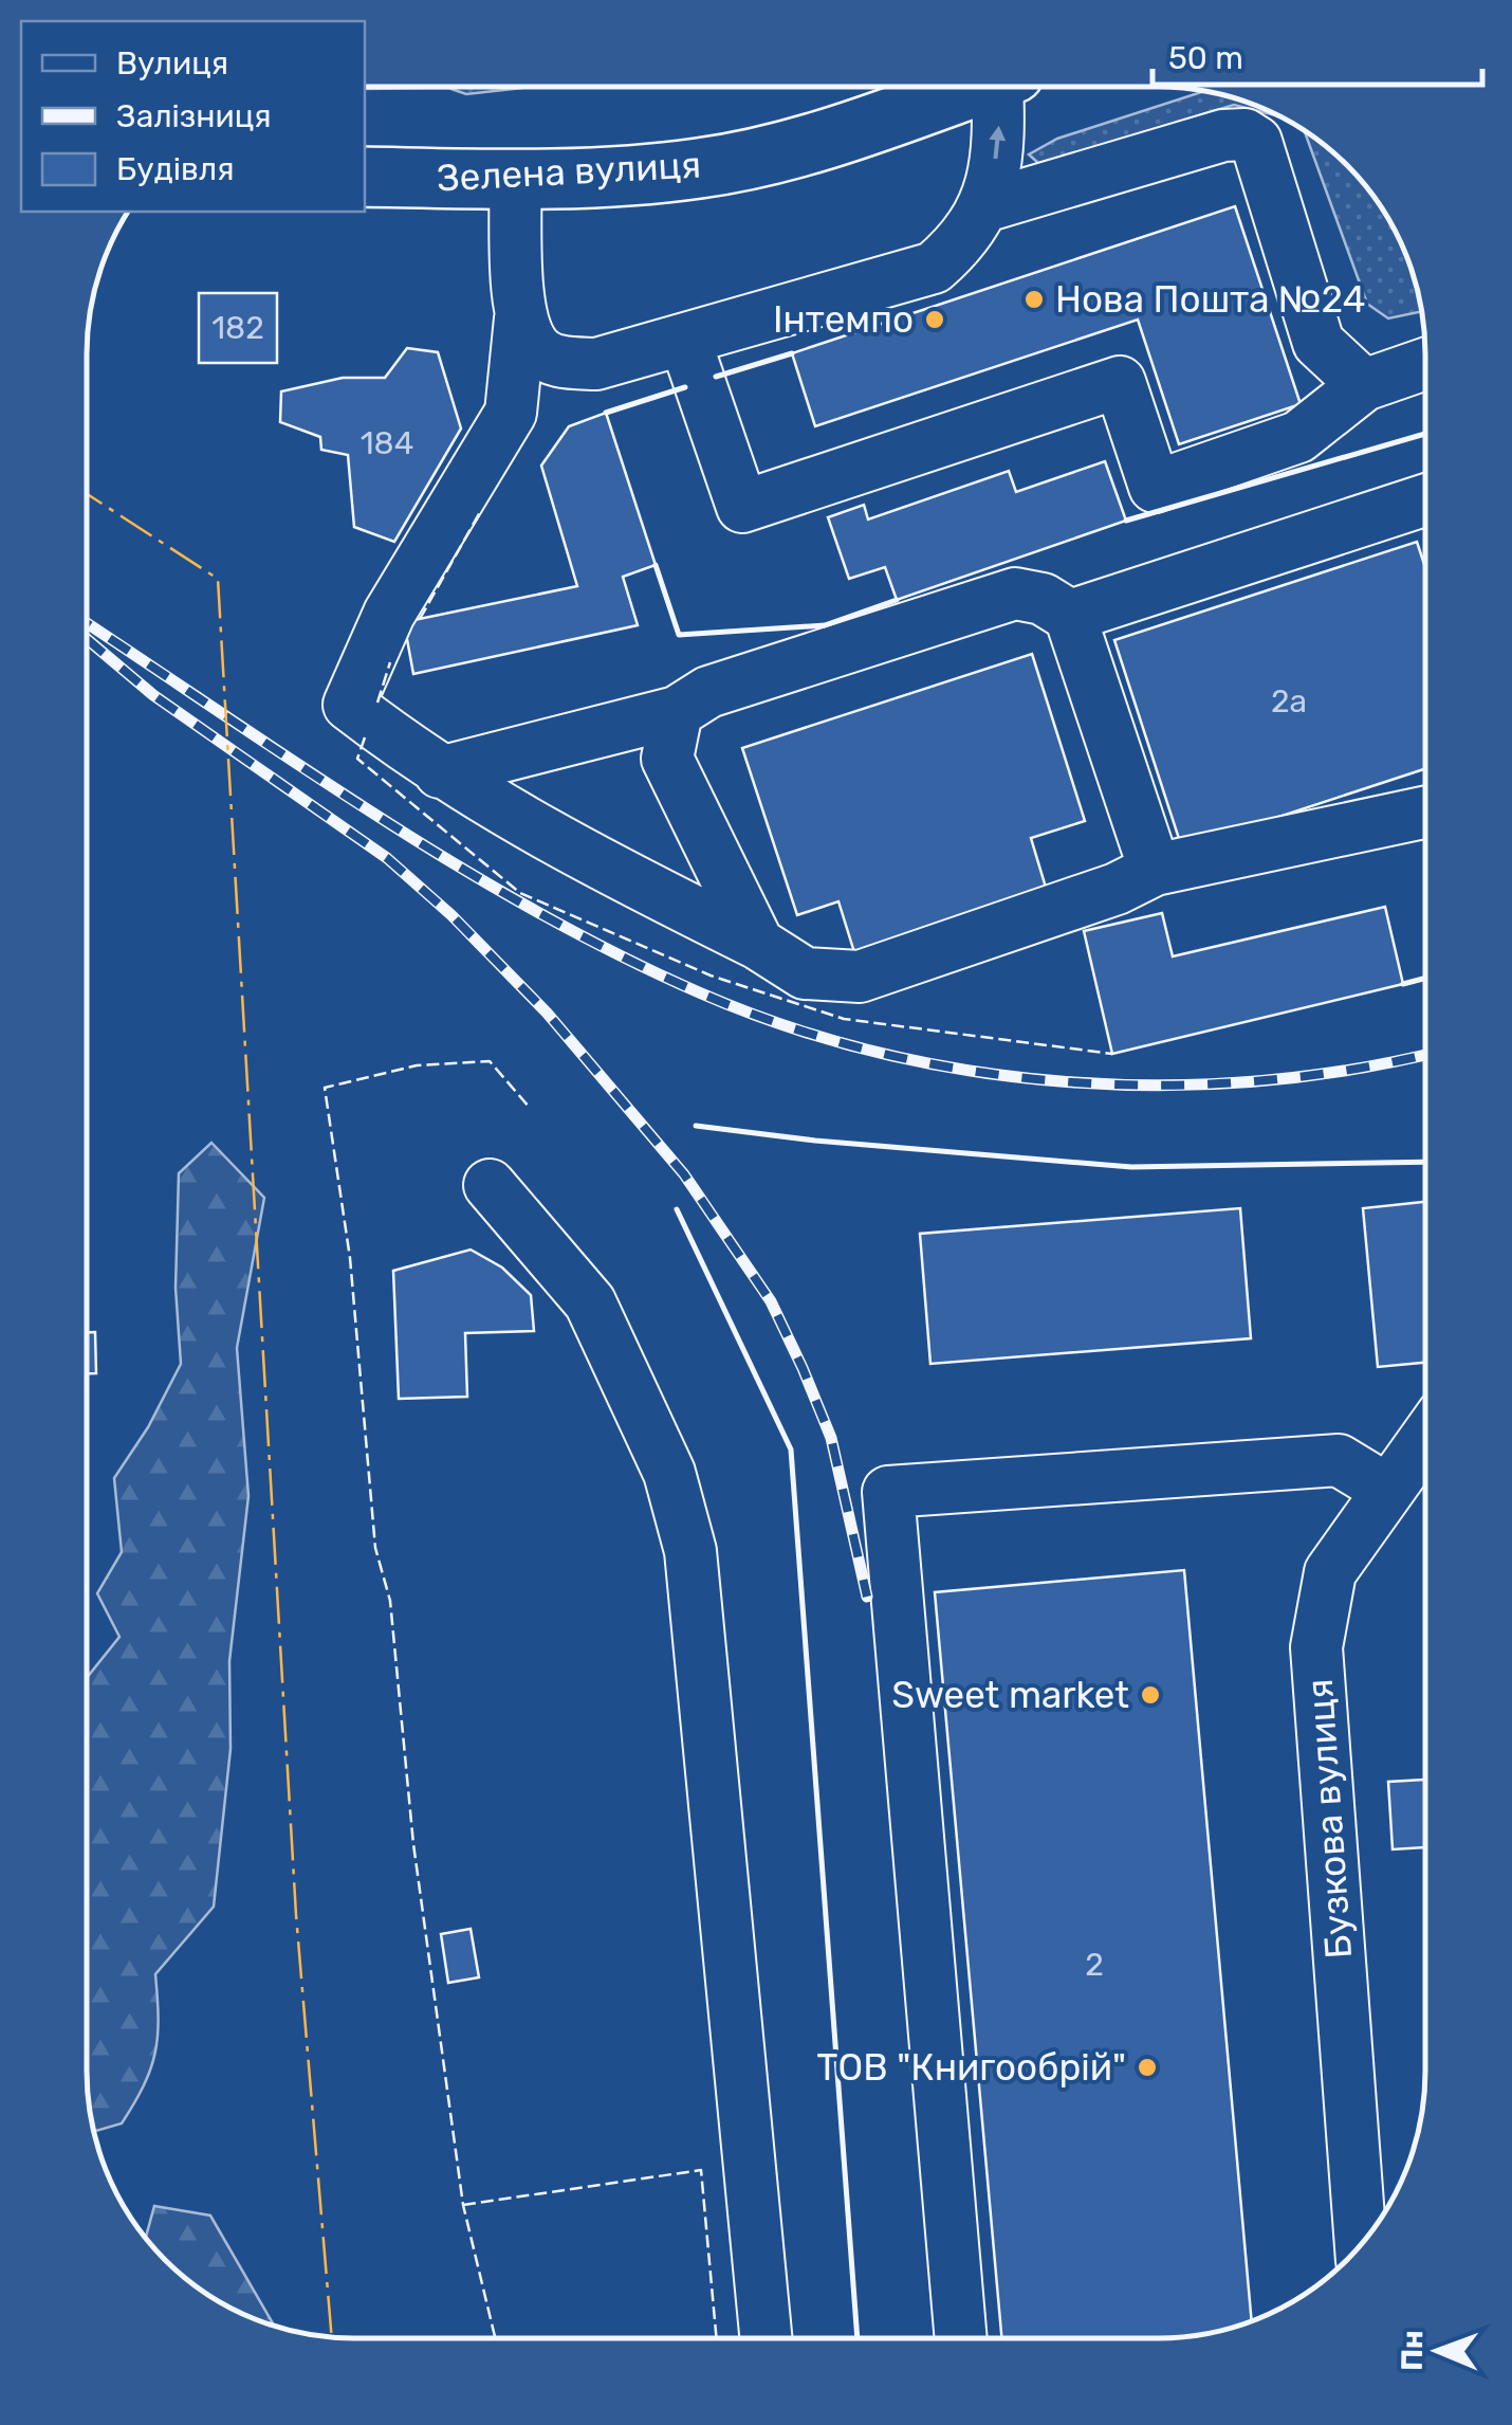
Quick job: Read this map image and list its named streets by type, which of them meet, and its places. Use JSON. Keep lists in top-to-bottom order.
{
  "streets": {
    "main road": ["Зелена вулиця"],
    "lane": ["Бузкова вулиця"]
  },
  "places": [
    "Нова Пошта №24",
    "Інтемпо",
    "Sweet market",
    "ТОВ \"Книгообрiй\""
  ],
  "house_numbers": [
    "182",
    "184",
    "2а",
    "2"
  ],
  "legend": ["Вулиця", "Залізниця", "Будівля"],
  "scale_bar": "50 m",
  "north": "left"
}
